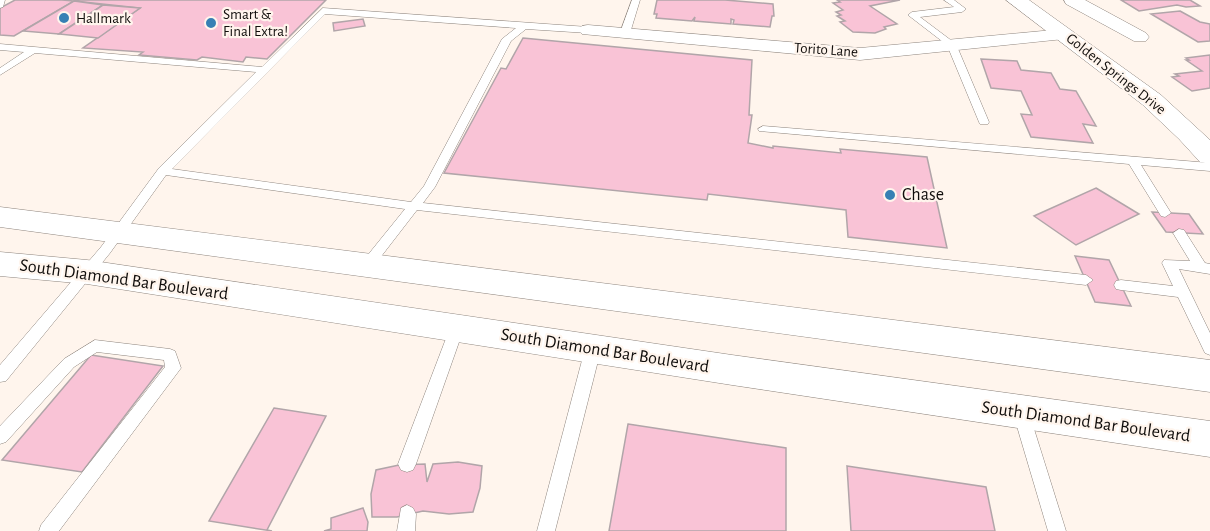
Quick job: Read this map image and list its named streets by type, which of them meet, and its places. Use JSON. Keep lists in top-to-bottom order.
{
  "streets": {
    "main road": ["Golden Springs Drive", "South Diamond Bar Boulevard"],
    "street": ["Torito Lane"]
  },
  "crossings": [
    ["Torito Lane", "Golden Springs Drive"]
  ],
  "places": ["Hallmark", "Smart & Final Extra!", "Chase"]
}
